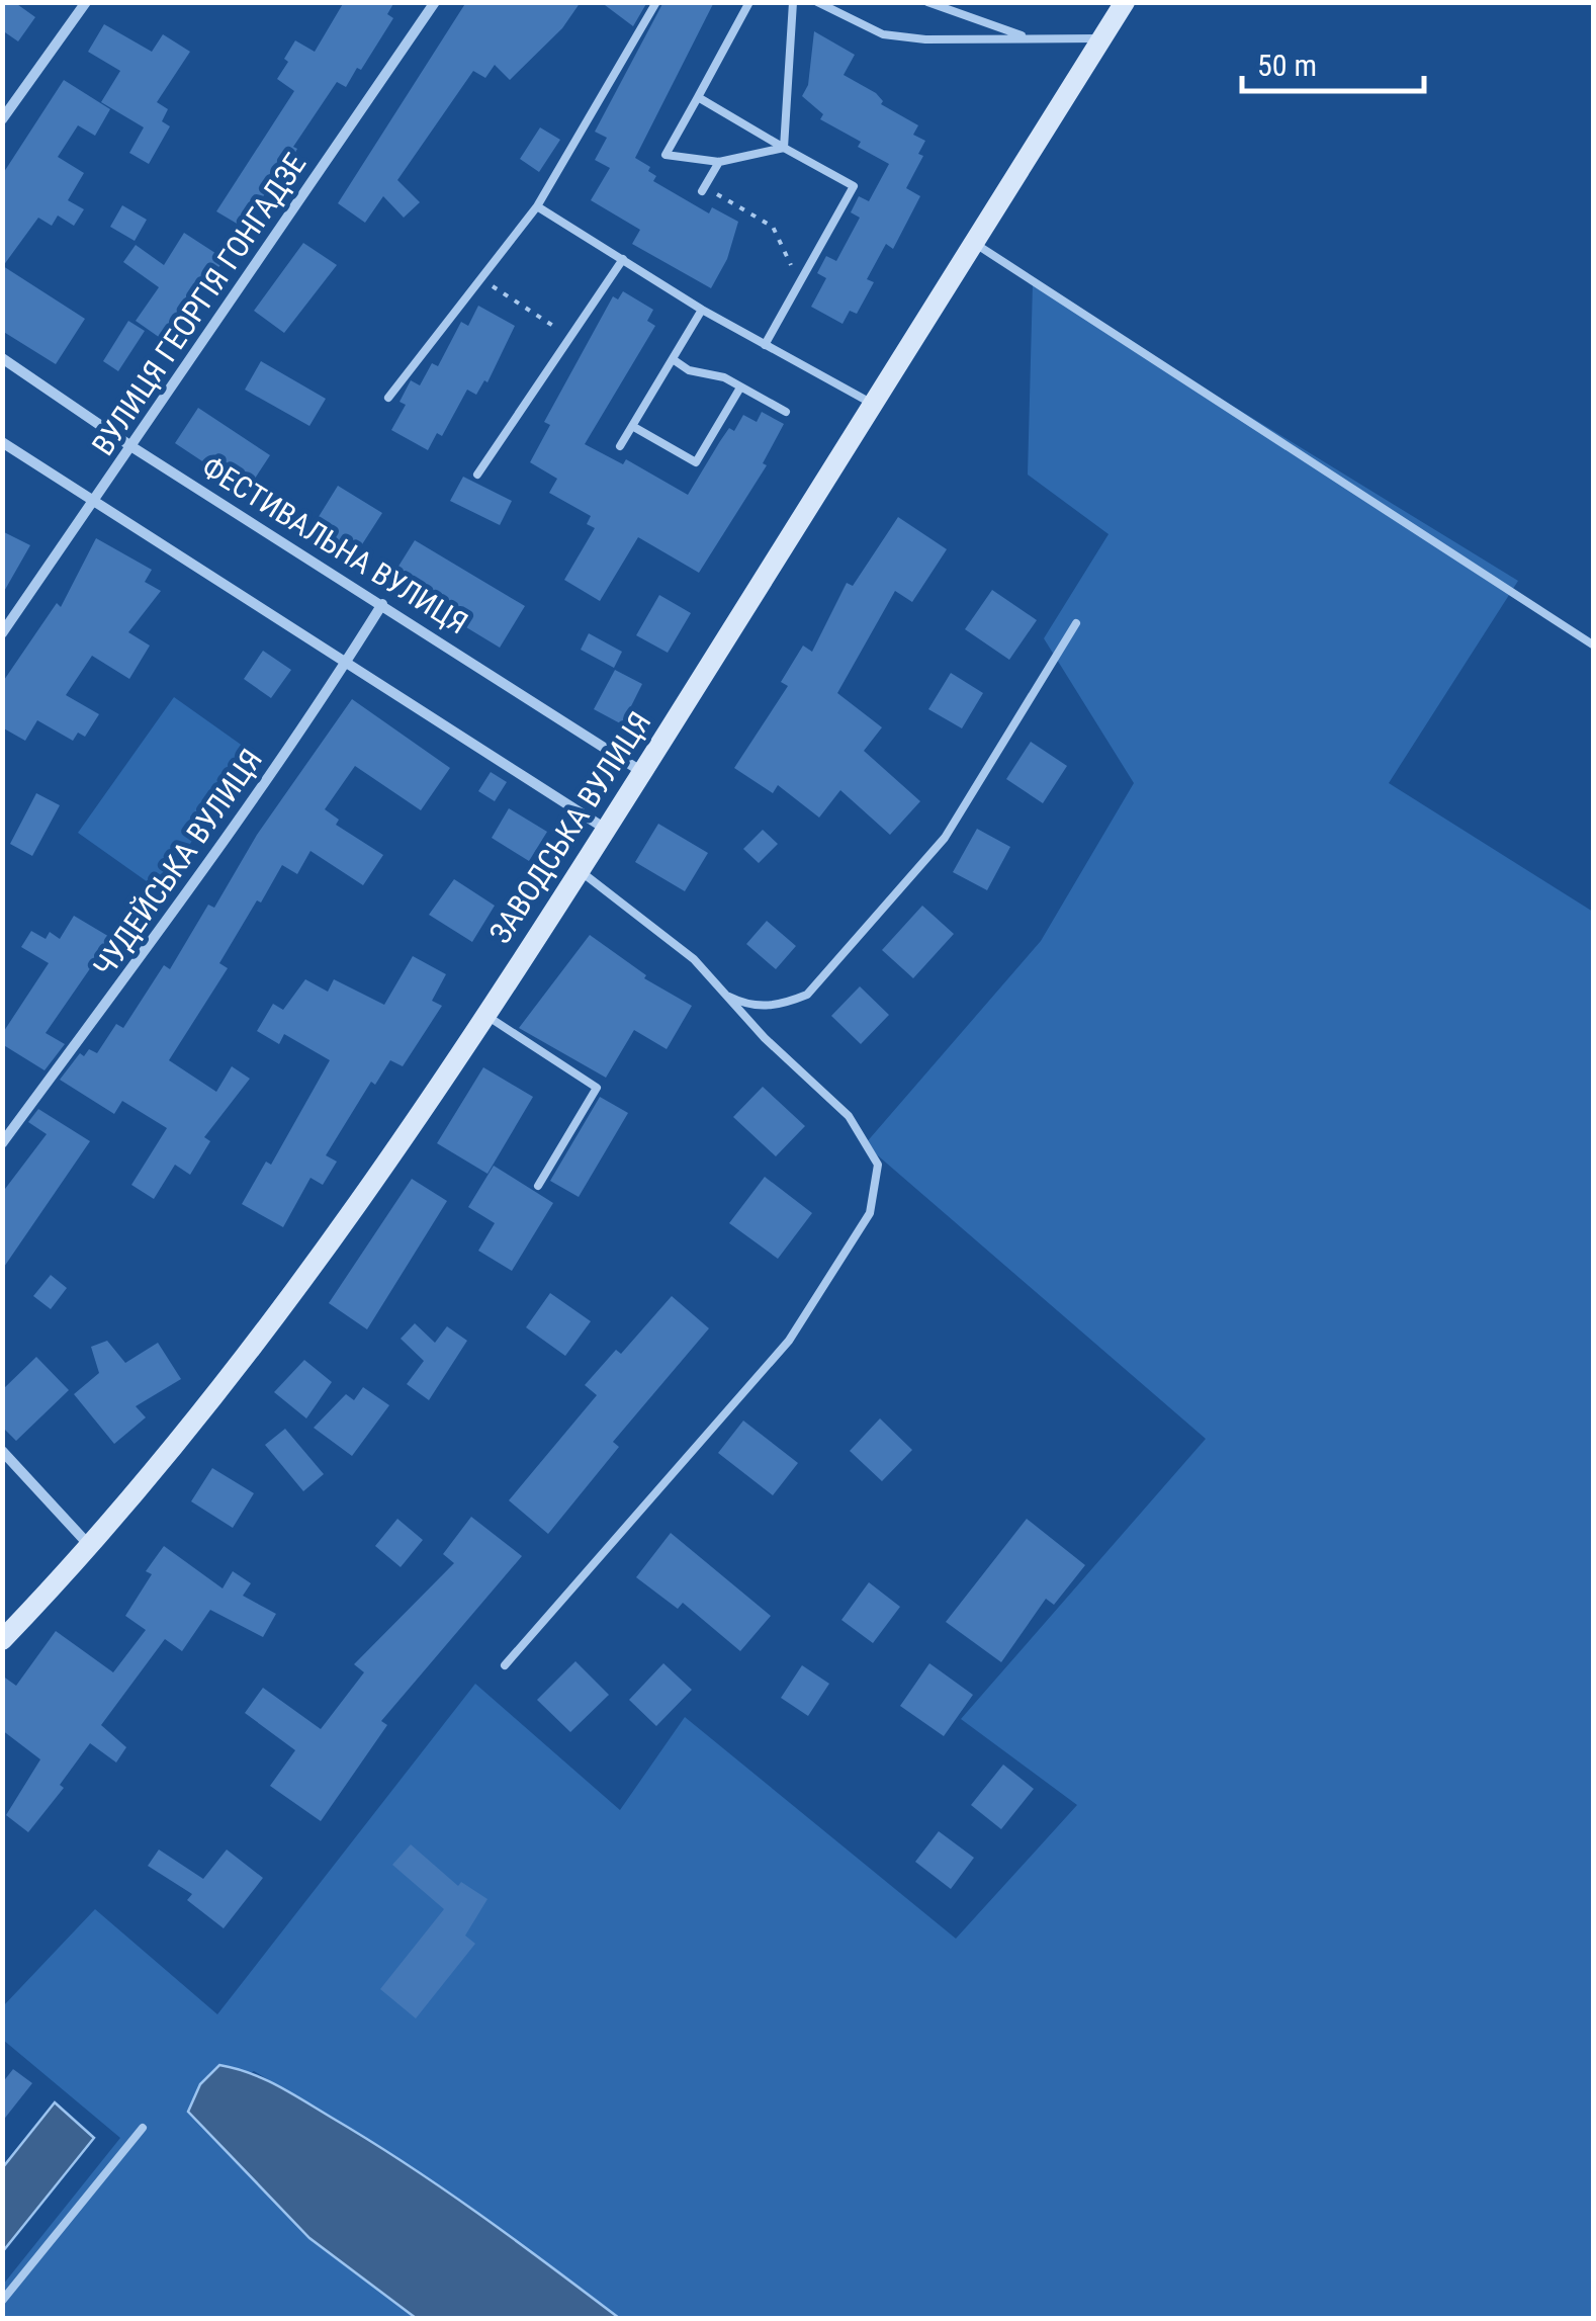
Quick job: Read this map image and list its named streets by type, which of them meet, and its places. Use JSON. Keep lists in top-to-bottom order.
{
  "streets": {
    "main road": ["ЗАВОДСЬКА ВУЛИЦЯ"],
    "street": ["ВУЛИЦЯ ГЕОРГІЯ ГОНГАДЗЕ", "ФЕСТИВАЛЬНА ВУЛИЦЯ", "ЧУДЕЙСЬКА ВУЛИЦЯ"]
  },
  "crossings": [
    ["ВУЛИЦЯ ГЕОРГІЯ ГОНГАДЗЕ", "ФЕСТИВАЛЬНА ВУЛИЦЯ"],
    ["ФЕСТИВАЛЬНА ВУЛИЦЯ", "ЗАВОДСЬКА ВУЛИЦЯ"],
    ["ФЕСТИВАЛЬНА ВУЛИЦЯ", "ЧУДЕЙСЬКА ВУЛИЦЯ"]
  ],
  "scale_bar": "50 m"
}
